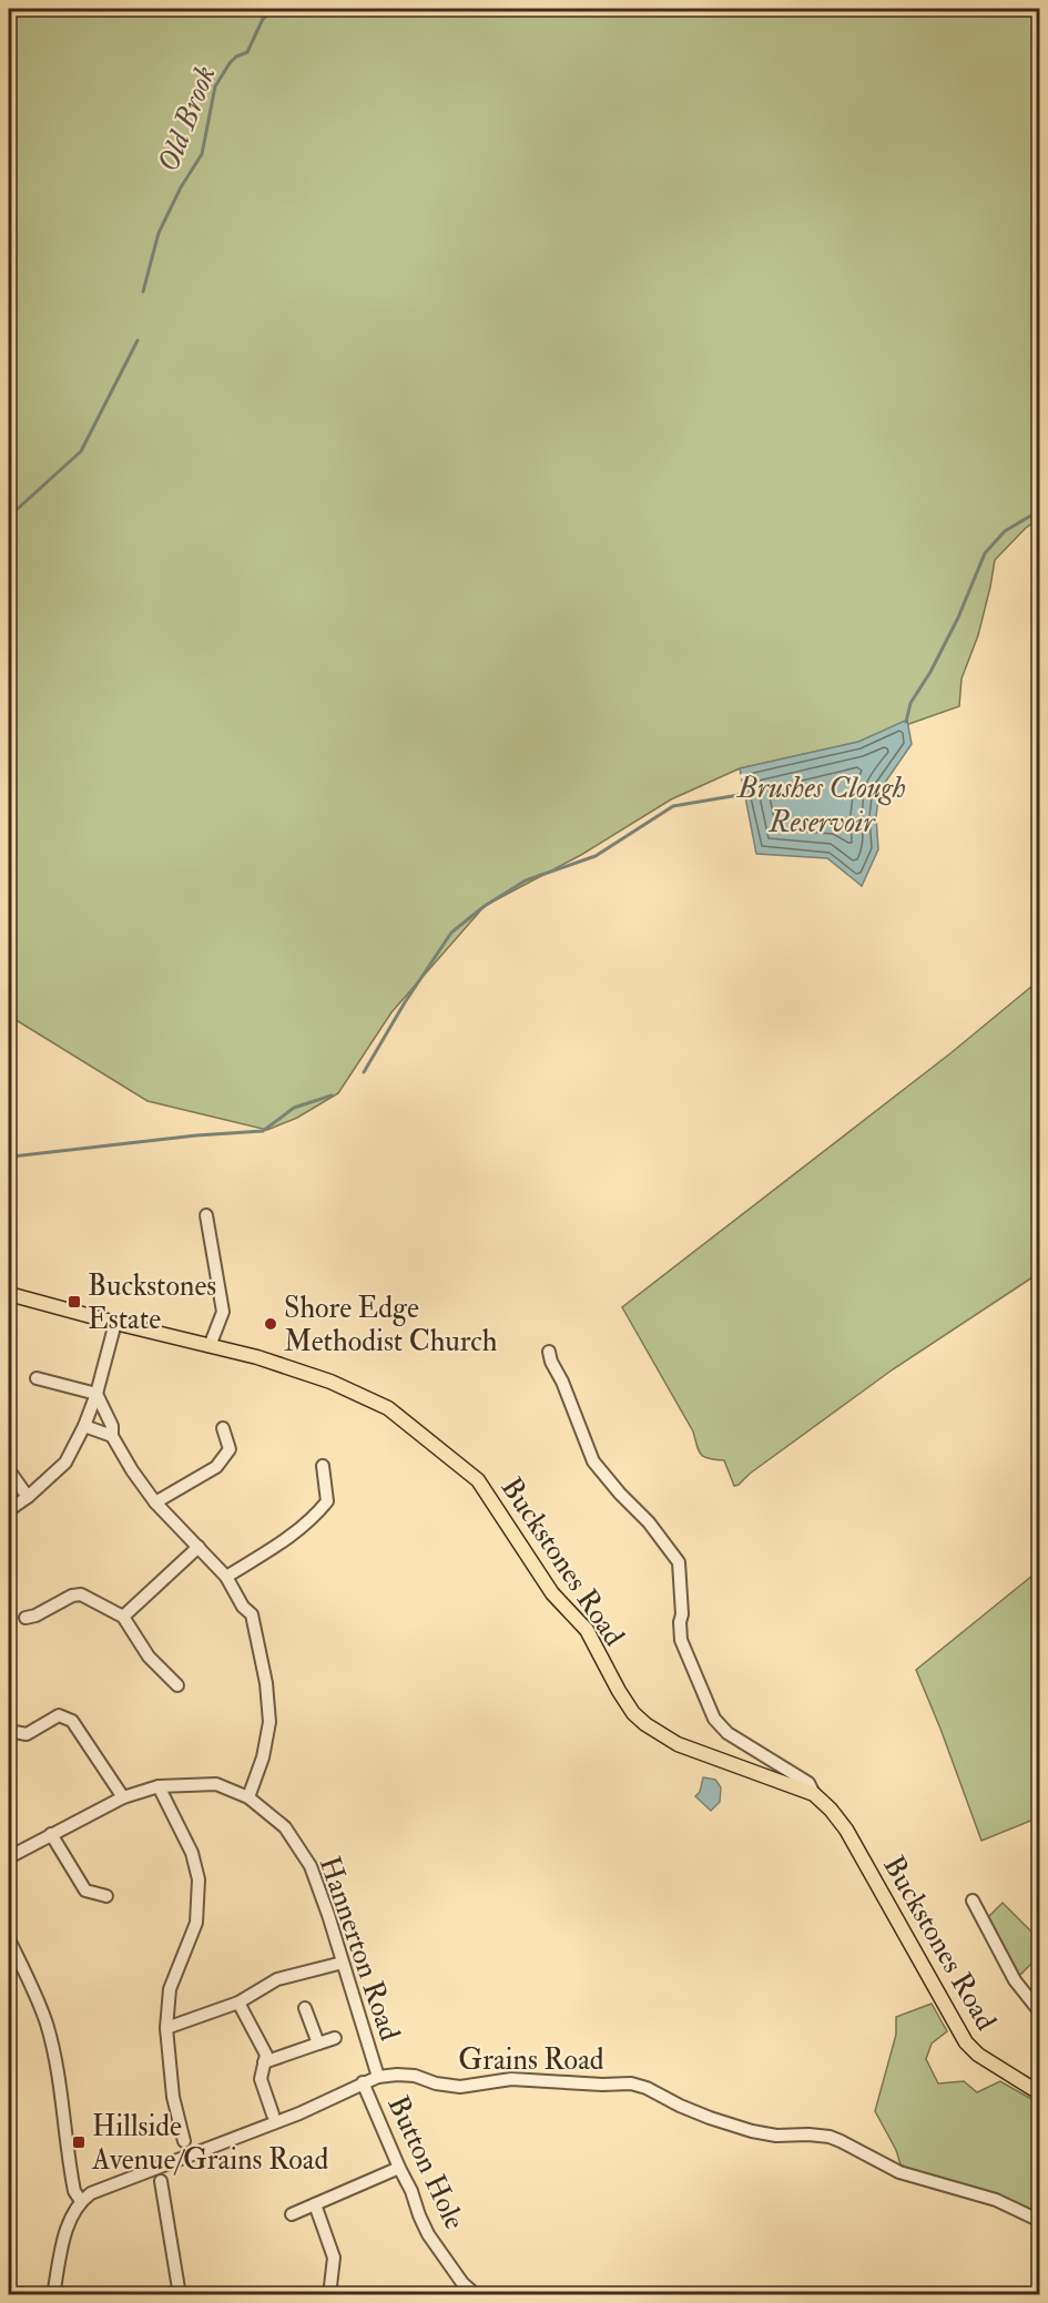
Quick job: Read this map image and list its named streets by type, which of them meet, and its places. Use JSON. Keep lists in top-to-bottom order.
{
  "streets": {
    "main road": ["Buckstones Road"],
    "street": ["Hannerton Road", "Grains Road", "Button Hole"]
  },
  "crossings": [
    ["Hannerton Road", "Grains Road"],
    ["Grains Road", "Button Hole"]
  ],
  "water": ["Old Brook", "Brushes Clough Reservoir"],
  "places": {
    "transit": ["Buckstones Estate", "Hillside Avenue/Grains Road"],
    "other": ["Shore Edge Methodist Church"]
  }
}
